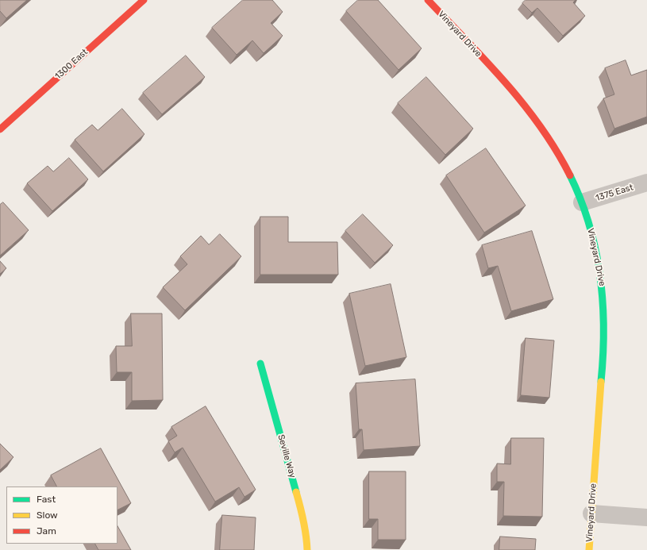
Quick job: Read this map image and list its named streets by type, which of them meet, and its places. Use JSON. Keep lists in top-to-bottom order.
{
  "streets": {
    "street": [
      "Vineyard Drive",
      "1300 East",
      "1375 East",
      "Seville Way"
    ]
  },
  "crossings": [
    ["Vineyard Drive", "1375 East"]
  ],
  "legend": ["Fast", "Slow", "Jam"]
}
